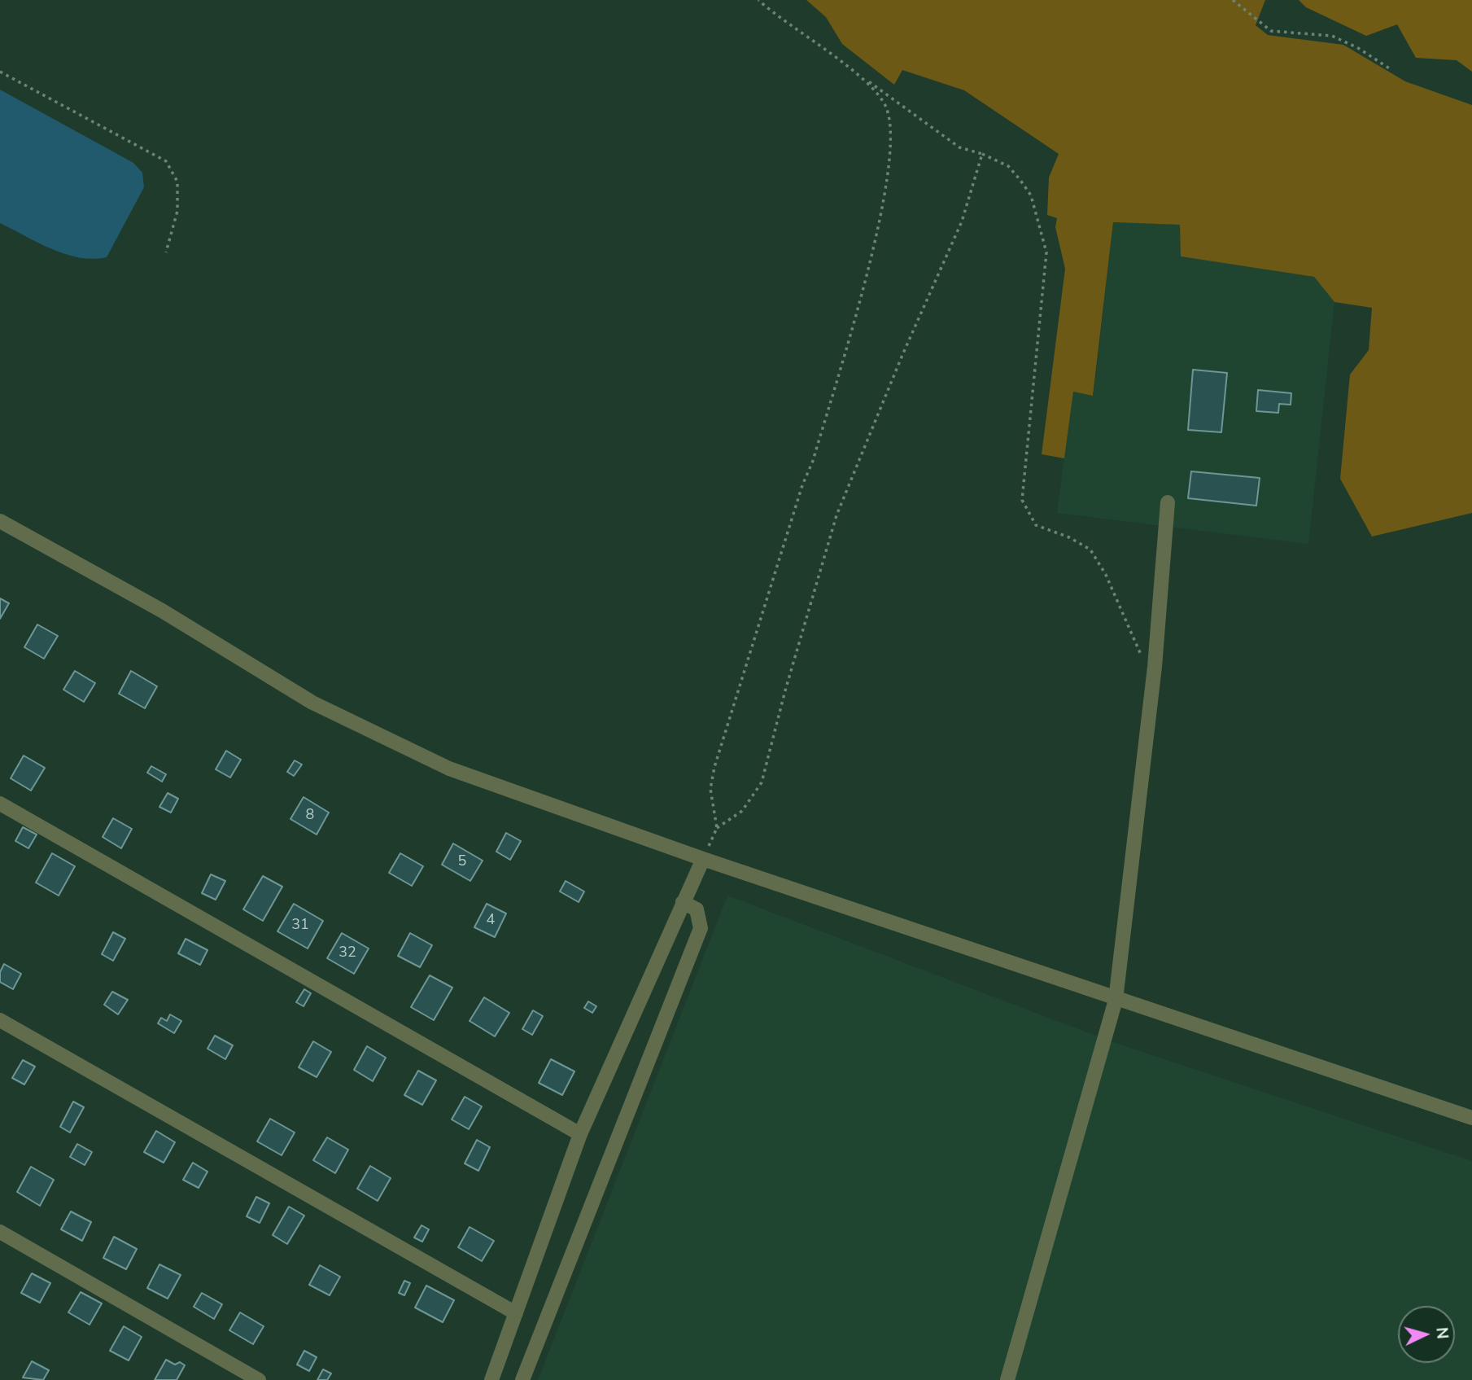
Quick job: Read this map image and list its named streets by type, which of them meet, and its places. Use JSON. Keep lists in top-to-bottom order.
{
  "house_numbers": [
    "8",
    "5",
    "4",
    "31",
    "32"
  ],
  "north": "right"
}
